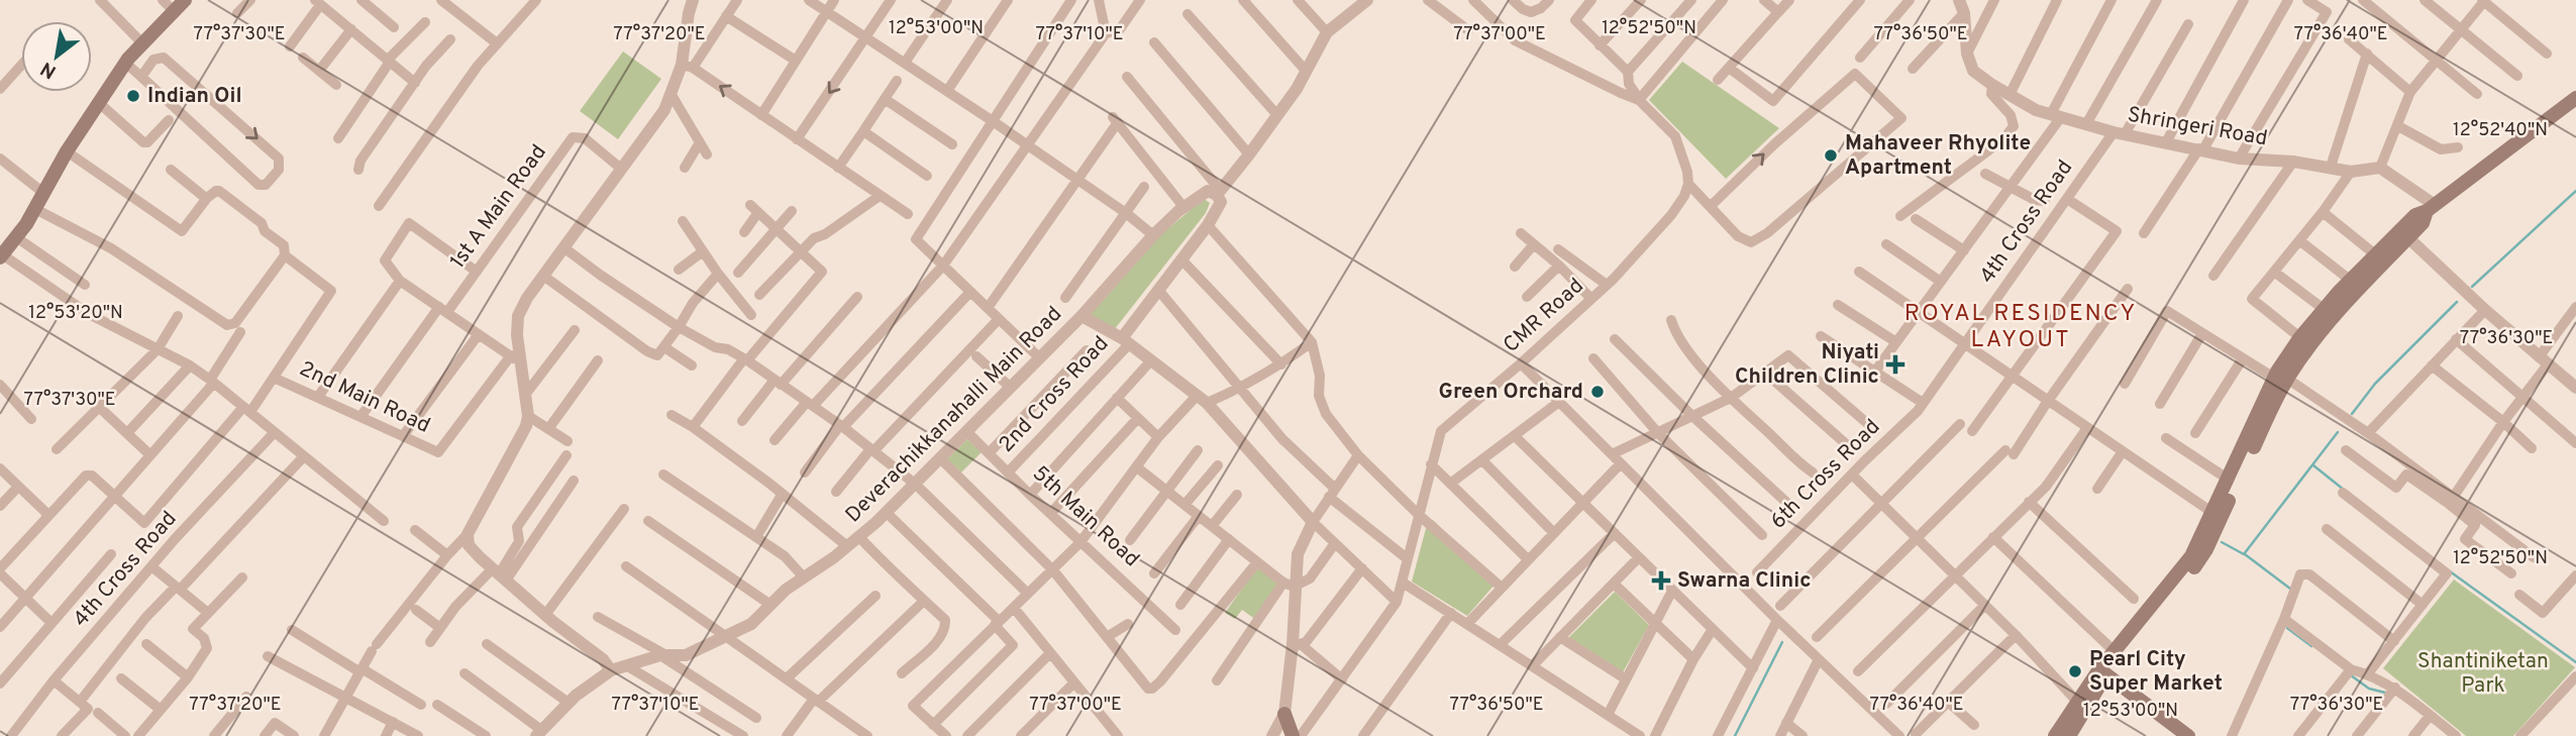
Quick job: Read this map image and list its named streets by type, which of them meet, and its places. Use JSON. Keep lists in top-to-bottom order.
{
  "streets": {
    "street": [
      "Shringeri Road",
      "1st A Main Road",
      "4th Cross Road",
      "CMR Road",
      "2nd Cross Road",
      "2nd Main Road",
      "Deverachikkanahalli Main Road",
      "6th Cross Road",
      "5th Main Road"
    ]
  },
  "crossings": [
    ["Shringeri Road", "4th Cross Road"],
    ["1st A Main Road", "2nd Main Road"],
    ["4th Cross Road", "6th Cross Road"],
    ["2nd Cross Road", "5th Main Road"],
    ["Deverachikkanahalli Main Road", "5th Main Road"]
  ],
  "districts": ["ROYAL RESIDENCY LAYOUT"],
  "parks": ["Shantiniketan Park"],
  "places": {
    "other": [
      "Indian Oil",
      "Mahaveer Rhyolite Apartment",
      "Green Orchard",
      "Pearl City Super Market"
    ],
    "health": ["Niyati Children Clinic", "Swarna Clinic"]
  },
  "north": "bottom left",
  "coordinates": [
    "12°53'00\"N",
    "12°52'50\"N",
    "77°37'30\"E",
    "77°37'20\"E",
    "77°37'10\"E",
    "77°37'00\"E",
    "77°36'50\"E",
    "77°36'40\"E",
    "12°52'40\"N",
    "12°53'20\"N",
    "77°36'30\"E"
  ]
}
